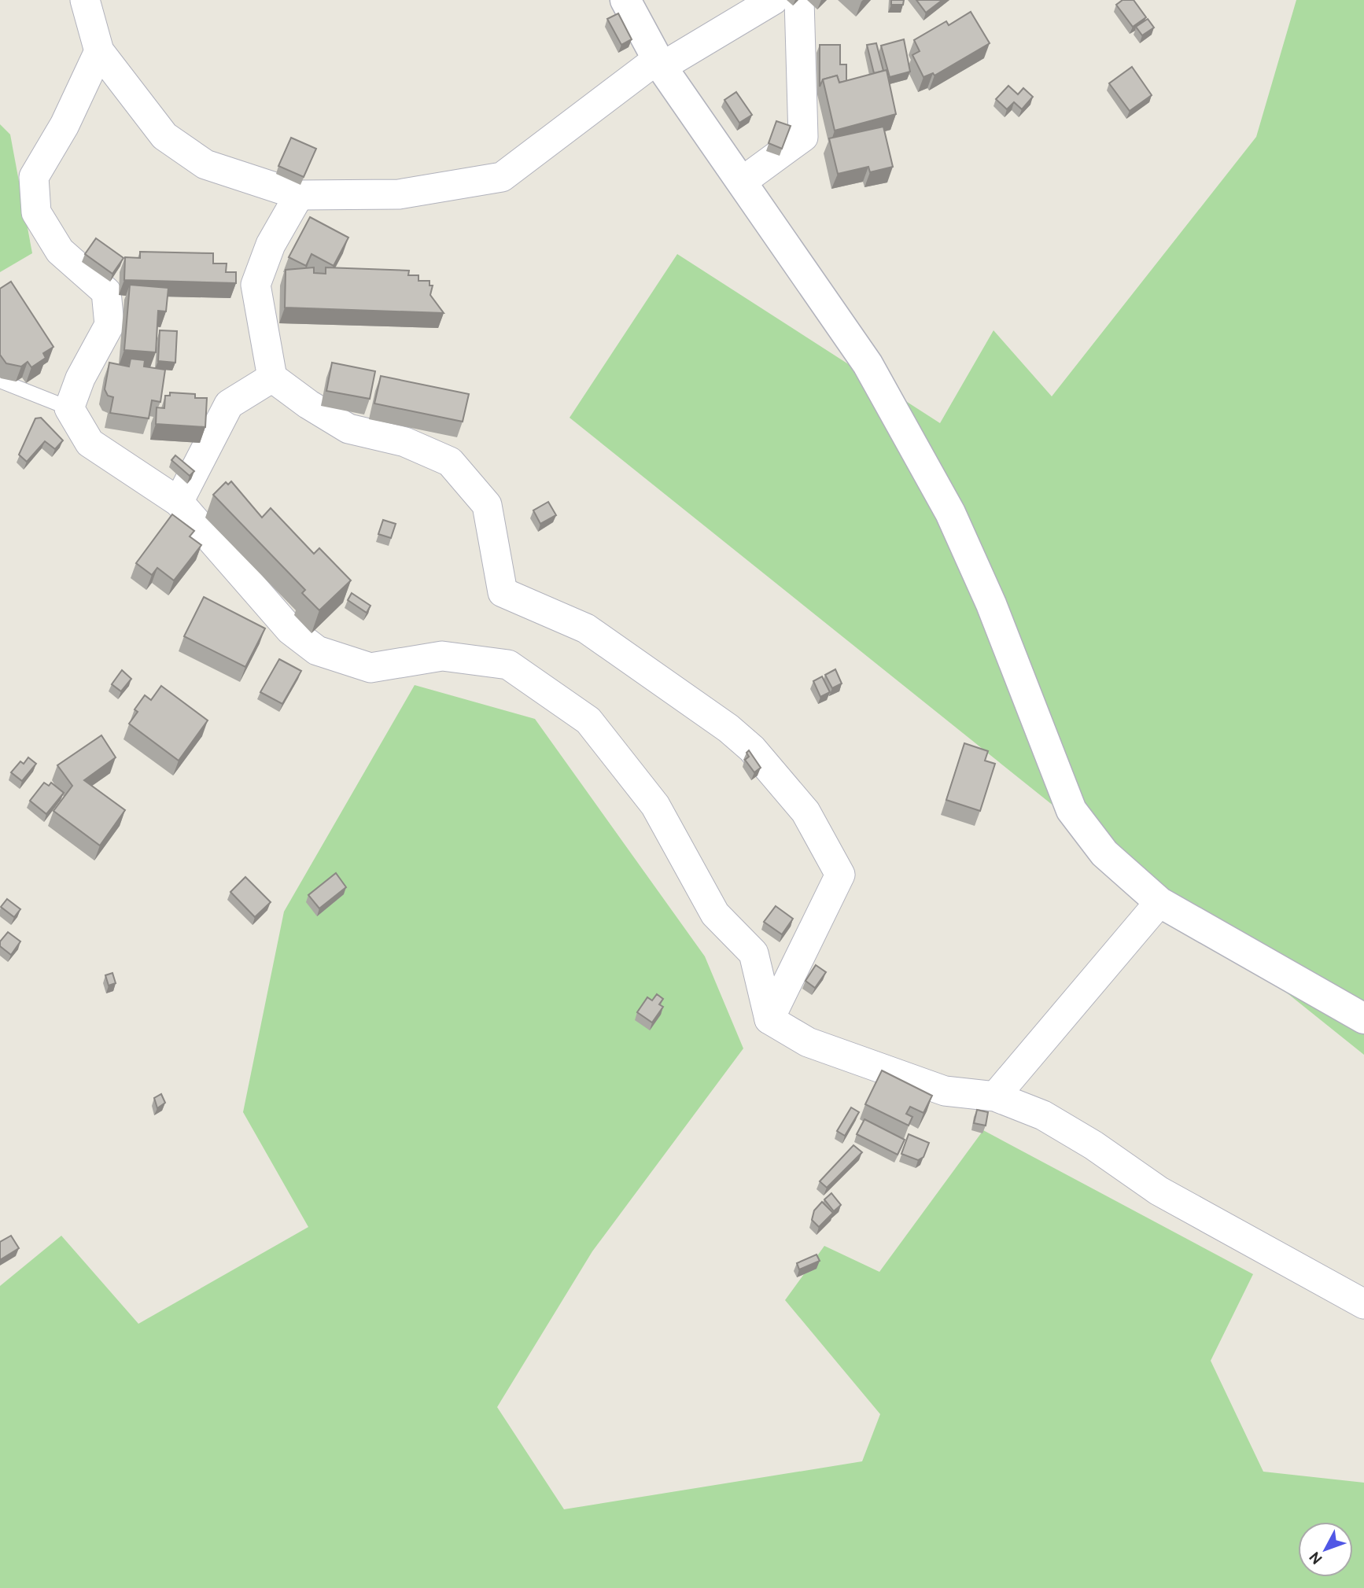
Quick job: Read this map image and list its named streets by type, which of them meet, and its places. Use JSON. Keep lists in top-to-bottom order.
{
  "north": "bottom left"
}
